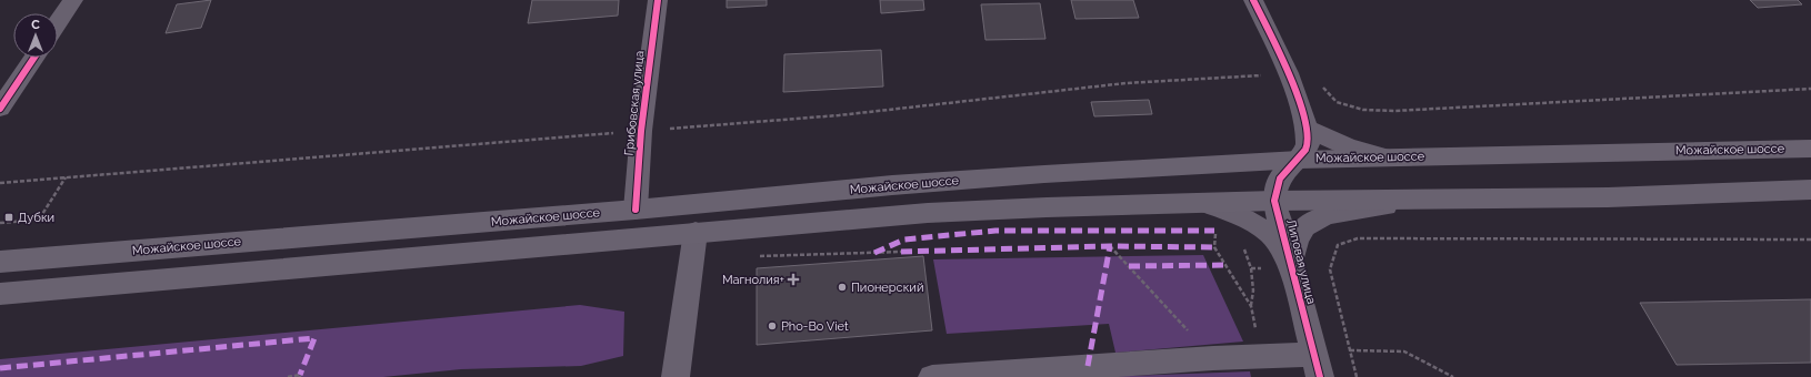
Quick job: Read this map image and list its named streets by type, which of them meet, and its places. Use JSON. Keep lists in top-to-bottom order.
{
  "streets": {
    "main road": ["Можайское шоссе"],
    "street": ["Грибовская улица", "Липовая улица"]
  },
  "crossings": [
    ["Грибовская улица", "Можайское шоссе"]
  ],
  "places": {
    "transit": ["Дубки"],
    "health": ["Магнолия+"],
    "other": ["Пионерский", "Pho-Bo Viet"]
  },
  "north": "top"
}
